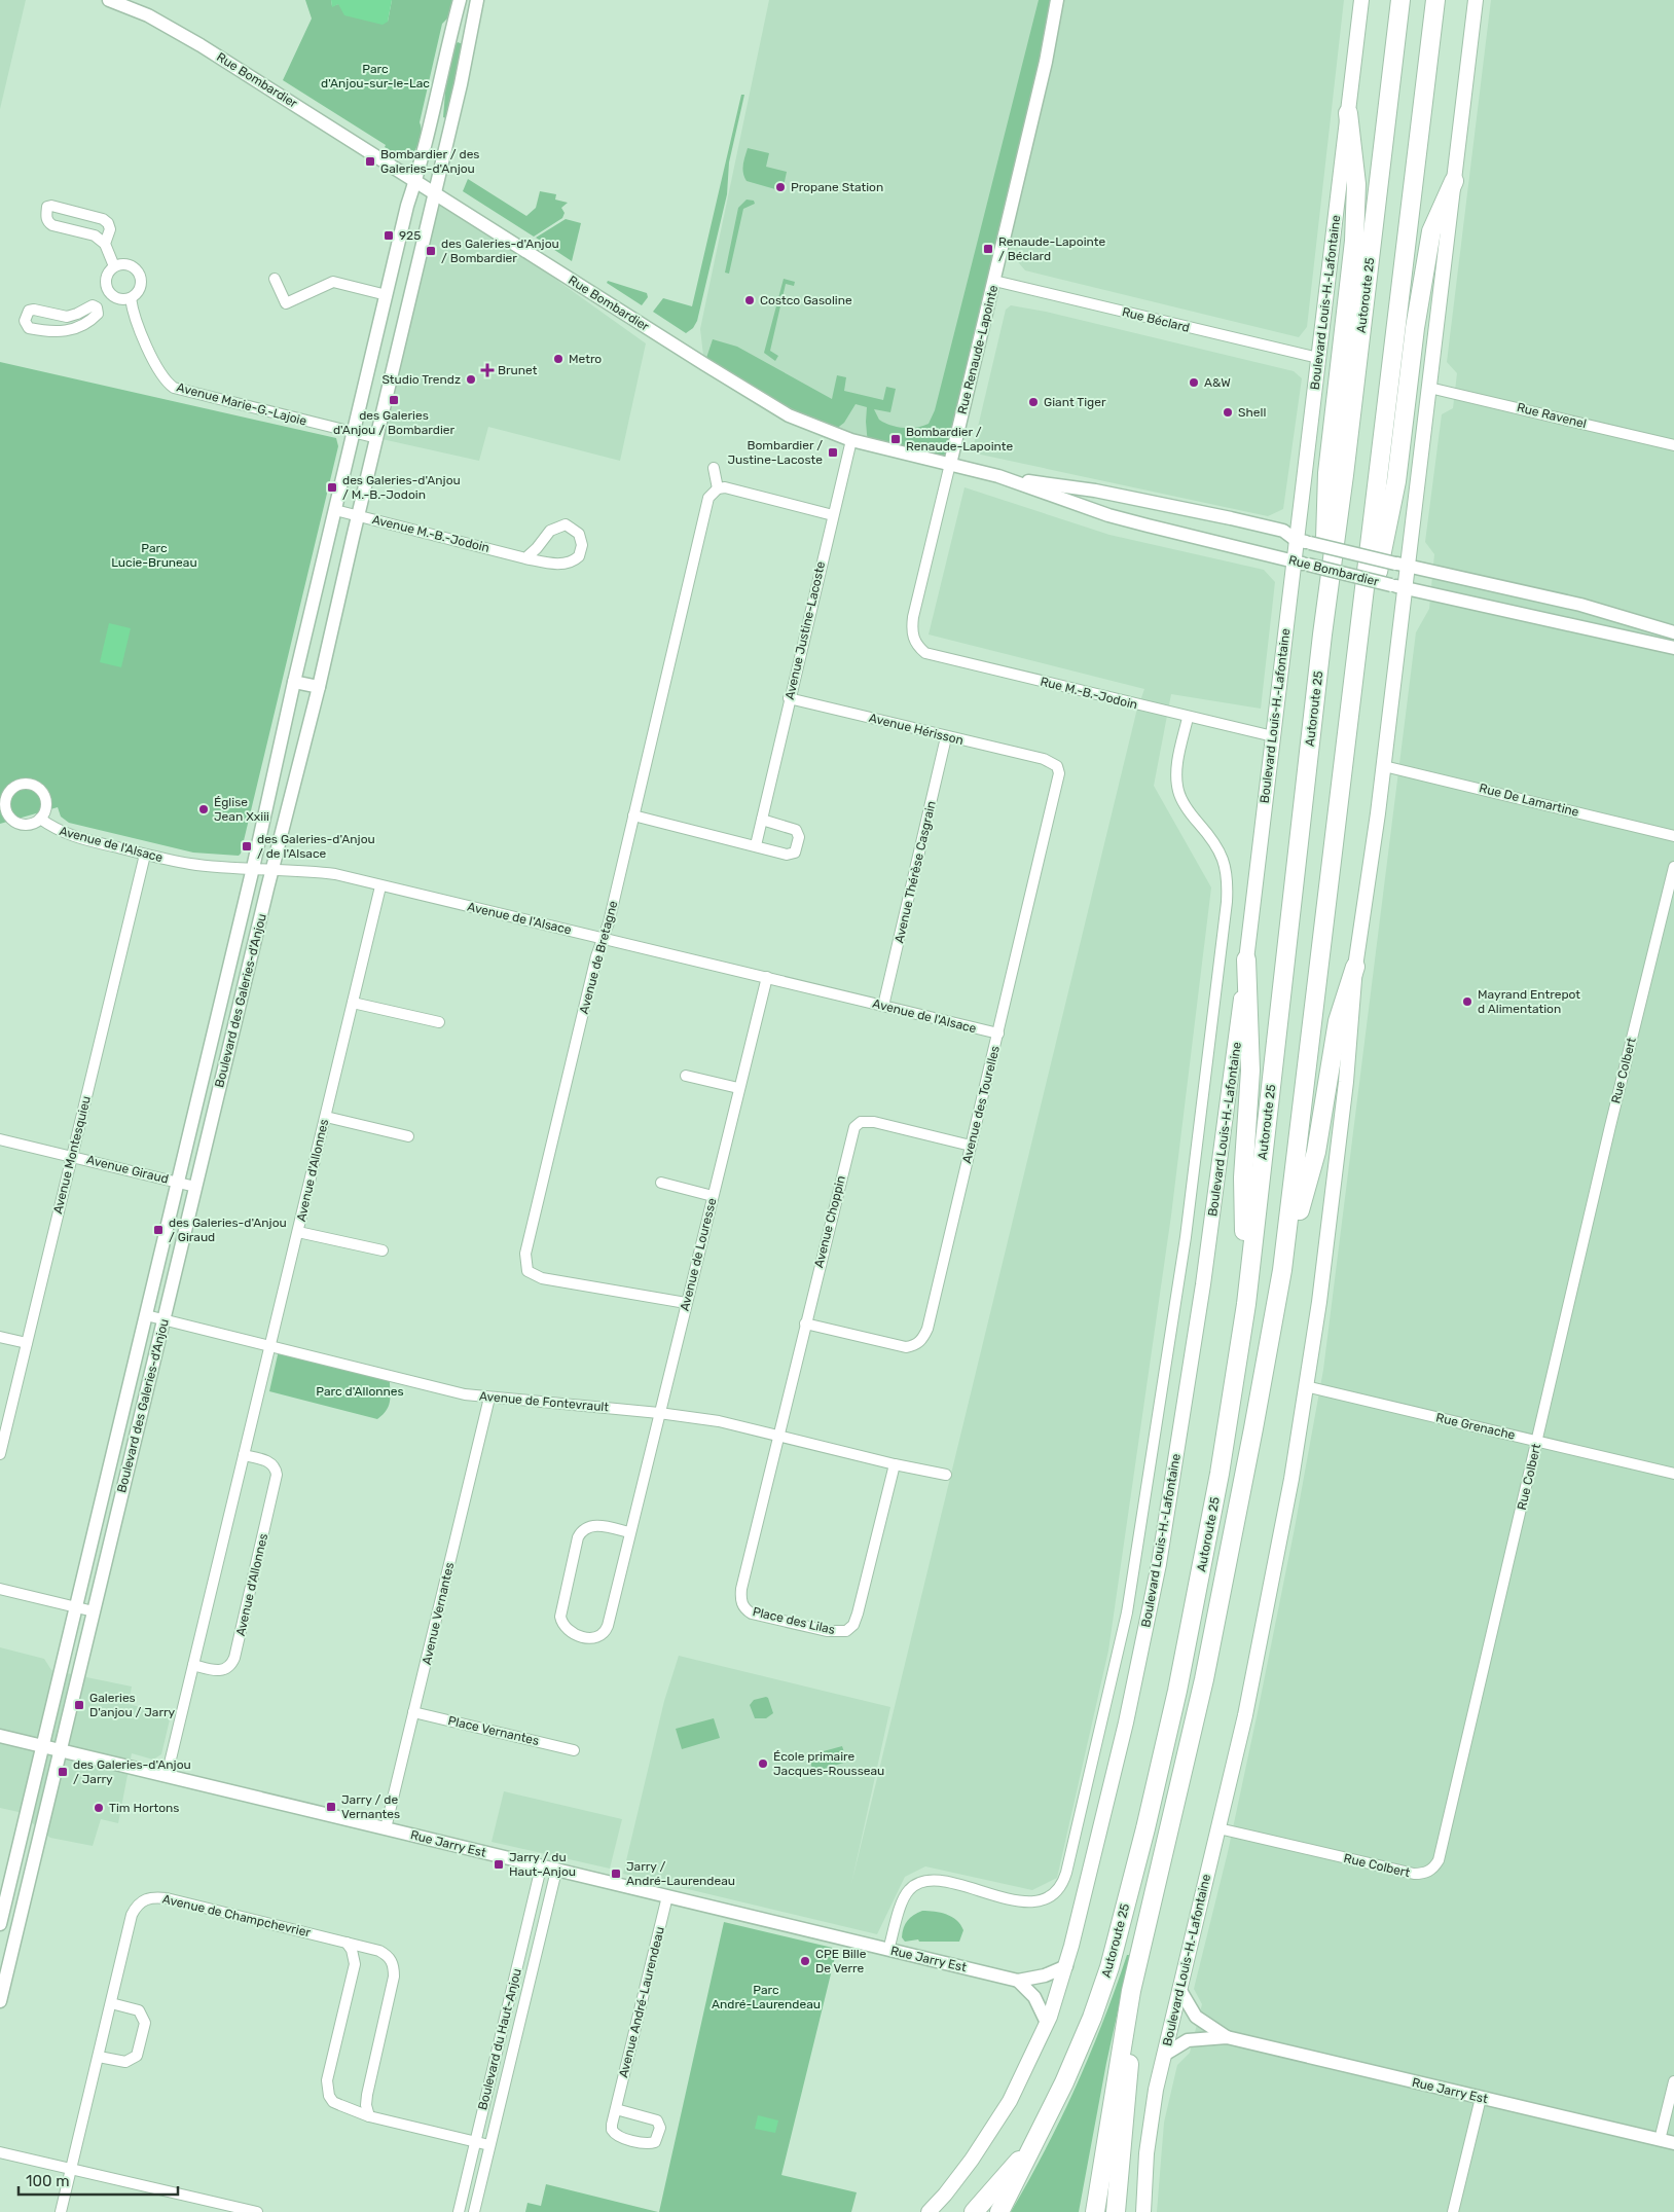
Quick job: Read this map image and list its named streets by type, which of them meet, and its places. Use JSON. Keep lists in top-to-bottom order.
{
  "streets": {
    "highway": ["Autoroute 25"],
    "main road": ["Boulevard Louis-H.-Lafontaine"],
    "street": [
      "Rue Bombardier",
      "Rue Béclard",
      "Rue Renaude-Lapointe",
      "Avenue Marie-G.-Lajoie",
      "Rue Ravenel",
      "Avenue M.-B.-Jodoin",
      "Avenue Justine-Lacoste",
      "Rue M.-B.-Jodoin",
      "Avenue Hérisson",
      "Rue De Lamartine",
      "Avenue de l'Alsace",
      "Avenue Thérèse Casgrain",
      "Avenue de Bretagne",
      "Boulevard des Galeries-d'Anjou",
      "Rue Colbert",
      "Avenue des Tourelles",
      "Avenue Montesquieu",
      "Avenue Giraud",
      "Avenue d'Allonnes",
      "Avenue Choppin",
      "Avenue de Louresse",
      "Avenue de Fontevrault",
      "Rue Grenache",
      "Avenue Vernantes",
      "Place des Lilas",
      "Place Vernantes",
      "Rue Jarry Est",
      "Avenue de Champchevrier",
      "Avenue André-Laurendeau",
      "Boulevard du Haut-Anjou"
    ]
  },
  "crossings": [
    ["Rue Bombardier", "Boulevard Louis-H.-Lafontaine"],
    ["Rue Bombardier", "Rue Renaude-Lapointe"],
    ["Rue Bombardier", "Avenue Justine-Lacoste"],
    ["Rue Bombardier", "Boulevard des Galeries-d'Anjou"],
    ["Boulevard Louis-H.-Lafontaine", "Rue Béclard"],
    ["Boulevard Louis-H.-Lafontaine", "Rue Ravenel"],
    ["Boulevard Louis-H.-Lafontaine", "Rue M.-B.-Jodoin"],
    ["Boulevard Louis-H.-Lafontaine", "Rue De Lamartine"],
    ["Boulevard Louis-H.-Lafontaine", "Rue Colbert"],
    ["Boulevard Louis-H.-Lafontaine", "Rue Grenache"],
    ["Boulevard Louis-H.-Lafontaine", "Rue Jarry Est"],
    ["Rue Béclard", "Rue Renaude-Lapointe"],
    ["Rue Renaude-Lapointe", "Rue M.-B.-Jodoin"],
    ["Avenue Marie-G.-Lajoie", "Boulevard des Galeries-d'Anjou"],
    ["Avenue M.-B.-Jodoin", "Boulevard des Galeries-d'Anjou"],
    ["Avenue Justine-Lacoste", "Avenue Hérisson"],
    ["Avenue Hérisson", "Avenue Thérèse Casgrain"],
    ["Avenue Hérisson", "Avenue des Tourelles"],
    ["Avenue de l'Alsace", "Avenue Thérèse Casgrain"],
    ["Avenue de l'Alsace", "Avenue de Bretagne"],
    ["Avenue de l'Alsace", "Boulevard des Galeries-d'Anjou"],
    ["Avenue de l'Alsace", "Avenue des Tourelles"],
    ["Avenue de l'Alsace", "Avenue Montesquieu"],
    ["Avenue de l'Alsace", "Avenue d'Allonnes"],
    ["Avenue de l'Alsace", "Avenue de Louresse"],
    ["Avenue de Bretagne", "Avenue de Louresse"],
    ["Boulevard des Galeries-d'Anjou", "Avenue Giraud"],
    ["Boulevard des Galeries-d'Anjou", "Avenue de Fontevrault"],
    ["Boulevard des Galeries-d'Anjou", "Rue Jarry Est"],
    ["Rue Colbert", "Rue Grenache"],
    ["Avenue des Tourelles", "Avenue Choppin"],
    ["Avenue Montesquieu", "Avenue Giraud"],
    ["Avenue d'Allonnes", "Avenue de Fontevrault"],
    ["Avenue d'Allonnes", "Rue Jarry Est"],
    ["Avenue Choppin", "Avenue de Fontevrault"],
    ["Avenue Choppin", "Place des Lilas"],
    ["Avenue de Louresse", "Avenue de Fontevrault"],
    ["Avenue de Fontevrault", "Avenue Vernantes"],
    ["Avenue de Fontevrault", "Place des Lilas"],
    ["Avenue Vernantes", "Place Vernantes"],
    ["Avenue Vernantes", "Rue Jarry Est"],
    ["Rue Jarry Est", "Avenue André-Laurendeau"],
    ["Rue Jarry Est", "Boulevard du Haut-Anjou"]
  ],
  "parks": [
    "Parc d'Anjou-sur-le-Lac",
    "Parc Lucie-Bruneau",
    "Parc d'Allonnes",
    "Parc André-Laurendeau"
  ],
  "places": {
    "transit": [
      "Bombardier / des Galeries-d'Anjou",
      "925",
      "Renaude-Lapointe / Béclard",
      "des Galeries-d'Anjou / Bombardier",
      "des Galeries d'Anjou / Bombardier",
      "Bombardier / Renaude-Lapointe",
      "Bombardier / Justine-Lacoste",
      "des Galeries-d'Anjou / M.-B.-Jodoin",
      "des Galeries-d'Anjou / de l'Alsace",
      "des Galeries-d'Anjou / Giraud",
      "Galeries D'anjou / Jarry",
      "des Galeries-d'Anjou / Jarry",
      "Jarry / de Vernantes",
      "Jarry / du Haut-Anjou",
      "Jarry / André-Laurendeau"
    ],
    "other": [
      "Propane Station",
      "Costco Gasoline",
      "Metro",
      "Studio Trendz",
      "A&W",
      "Giant Tiger",
      "Shell",
      "Église Jean Xxiii",
      "Mayrand Entrepot d Alimentation",
      "École primaire Jacques-Rousseau",
      "Tim Hortons",
      "CPE Bille De Verre"
    ],
    "health": ["Brunet"]
  },
  "scale_bar": "100 m"
}
